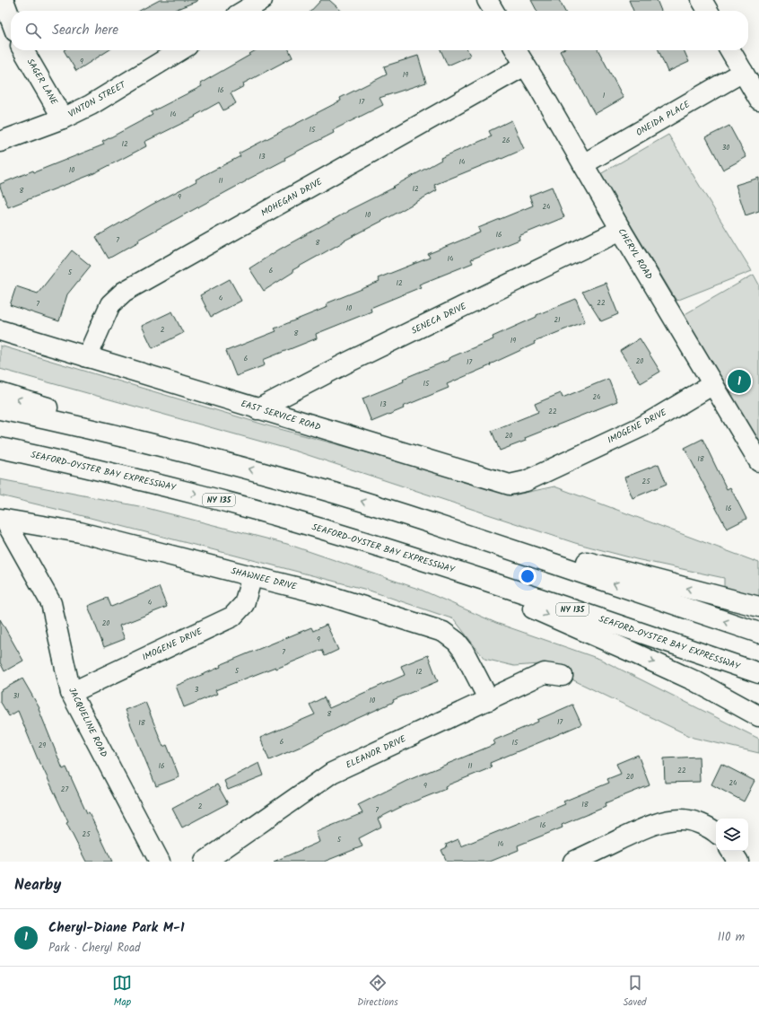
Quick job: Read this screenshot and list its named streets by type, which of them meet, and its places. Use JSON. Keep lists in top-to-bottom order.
{
  "streets": {
    "main road": [
      "SAGER LANE",
      "VINTON STREET",
      "ONEIDA PLACE",
      "MOHEGAN DRIVE",
      "CHERYL ROAD",
      "SENECA DRIVE",
      "EAST SERVICE ROAD",
      "IMOGENE DRIVE",
      "SEAFORD-OYSTER BAY EXPRESSWAY",
      "NY 135",
      "SHAWNEE DRIVE",
      "JACQUELINE ROAD",
      "ELEANOR DRIVE"
    ]
  },
  "crossings": [
    ["SAGER LANE", "VINTON STREET"],
    ["ONEIDA PLACE", "CHERYL ROAD"],
    ["MOHEGAN DRIVE", "CHERYL ROAD"],
    ["MOHEGAN DRIVE", "EAST SERVICE ROAD"],
    ["CHERYL ROAD", "SENECA DRIVE"],
    ["CHERYL ROAD", "IMOGENE DRIVE"],
    ["SENECA DRIVE", "EAST SERVICE ROAD"],
    ["EAST SERVICE ROAD", "IMOGENE DRIVE"],
    ["IMOGENE DRIVE", "SHAWNEE DRIVE"],
    ["IMOGENE DRIVE", "JACQUELINE ROAD"],
    ["SHAWNEE DRIVE", "JACQUELINE ROAD"],
    ["SHAWNEE DRIVE", "ELEANOR DRIVE"]
  ],
  "house_numbers": [
    "9",
    "19",
    "16",
    "1",
    "17",
    "14",
    "15",
    "26",
    "12",
    "30",
    "13",
    "14",
    "10",
    "11",
    "12",
    "8",
    "9",
    "24",
    "10",
    "16",
    "7",
    "8",
    "14",
    "6",
    "5",
    "12",
    "4",
    "22",
    "7",
    "10",
    "21",
    "2",
    "8",
    "19",
    "6",
    "20",
    "17",
    "15",
    "24",
    "13",
    "22",
    "20",
    "18",
    "25",
    "16",
    "4",
    "20",
    "9",
    "7",
    "5",
    "12",
    "3",
    "31",
    "10",
    "8",
    "17",
    "18",
    "6",
    "15",
    "29",
    "16",
    "11",
    "22",
    "20",
    "24",
    "9",
    "27",
    "18",
    "2",
    "7",
    "16",
    "25",
    "5",
    "14"
  ],
  "page": {
    "search": "Search here",
    "pins": "1",
    "heading": "Nearby",
    "list": [
      {
        "mark": "1",
        "name": "Cheryl-Diane Park M-1",
        "note": "Park · Cheryl Road",
        "value": "110 m"
      }
    ],
    "nav": ["Map", "Directions", "Saved"]
  }
}
